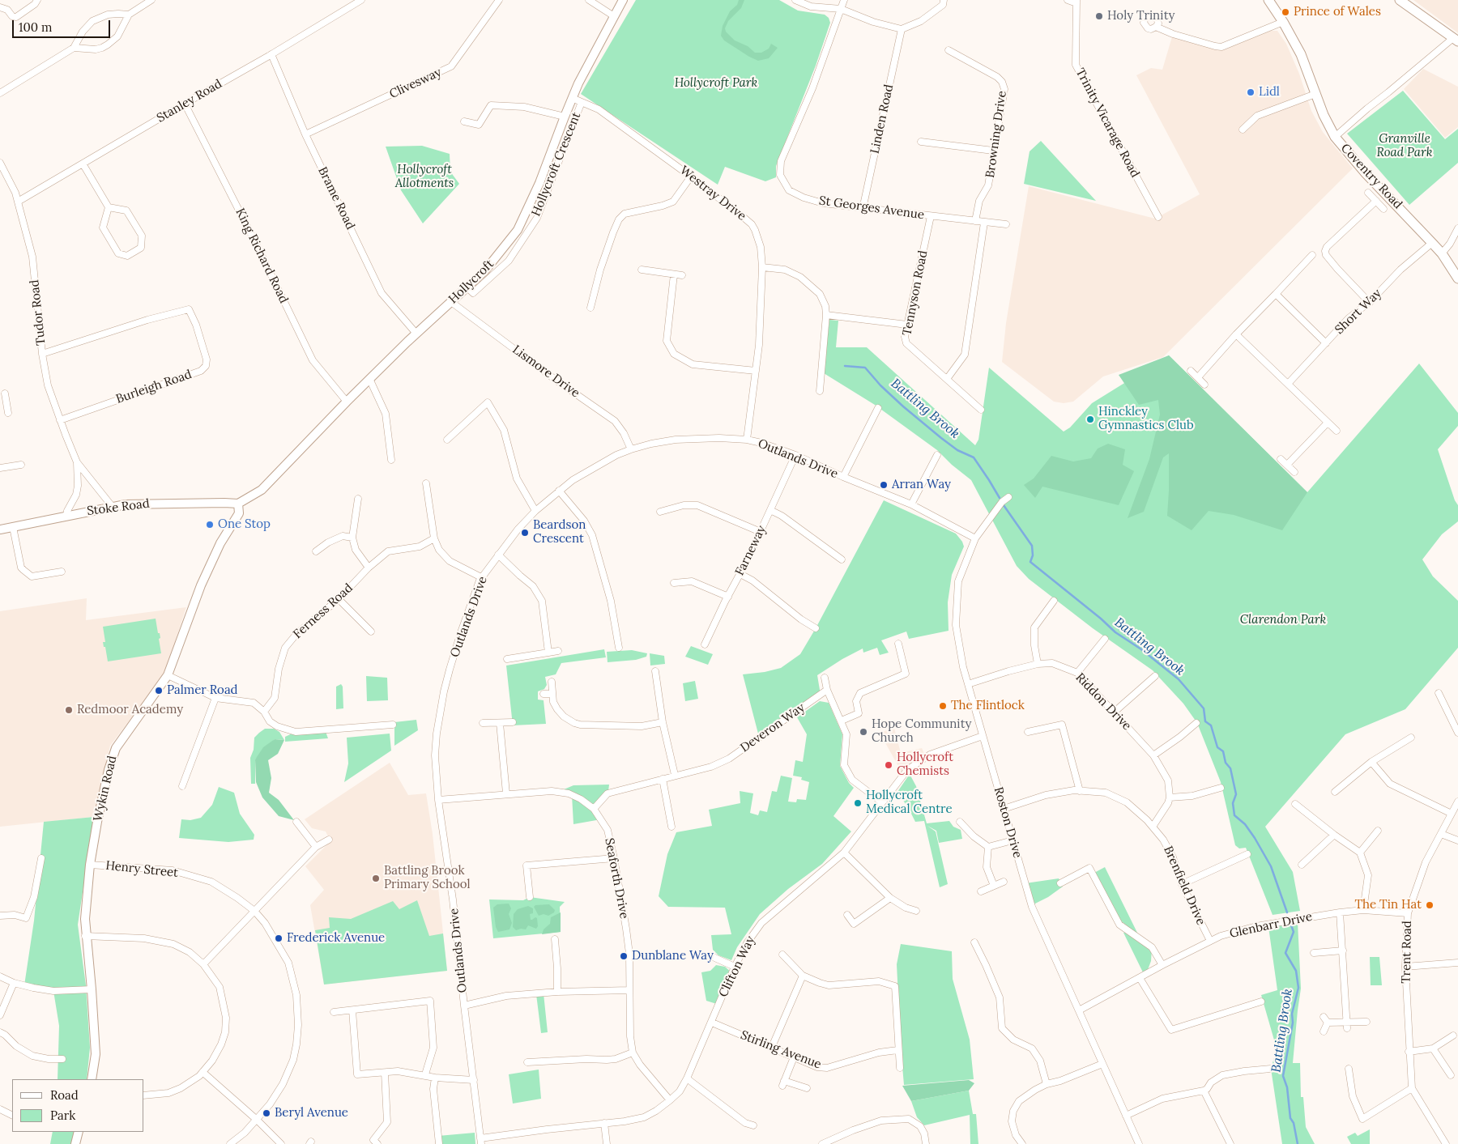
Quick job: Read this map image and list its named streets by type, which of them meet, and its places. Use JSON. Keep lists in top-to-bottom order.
{
  "streets": {
    "main road": ["Coventry Road"],
    "street": [
      "Clivesway",
      "Stanley Road",
      "Linden Road",
      "Trinity Vicarage Road",
      "Browning Drive",
      "Hollycroft Crescent",
      "Westray Drive",
      "Brame Road",
      "St Georges Avenue",
      "King Richard Road",
      "Hollycroft",
      "Tennyson Road",
      "Short Way",
      "Tudor Road",
      "Lismore Drive",
      "Burleigh Road",
      "Outlands Drive",
      "Stoke Road",
      "Farneway",
      "Ferness Road",
      "Riddon Drive",
      "Deveron Way",
      "Wykin Road",
      "Roston Drive",
      "Henry Street",
      "Seaforth Drive",
      "Brenfield Drive",
      "Glenbarr Drive",
      "Trent Road",
      "Clifton Way",
      "Stirling Avenue"
    ]
  },
  "crossings": [
    ["Clivesway", "Brame Road"],
    ["Stanley Road", "Brame Road"],
    ["Stanley Road", "King Richard Road"],
    ["Stanley Road", "Tudor Road"],
    ["Linden Road", "St Georges Avenue"],
    ["Browning Drive", "St Georges Avenue"],
    ["Hollycroft Crescent", "Westray Drive"],
    ["Hollycroft Crescent", "Hollycroft"],
    ["Coventry Road", "Short Way"],
    ["Westray Drive", "Hollycroft"],
    ["Westray Drive", "Outlands Drive"],
    ["Brame Road", "Hollycroft"],
    ["St Georges Avenue", "Tennyson Road"],
    ["King Richard Road", "Hollycroft"],
    ["Hollycroft", "Lismore Drive"],
    ["Hollycroft", "Stoke Road"],
    ["Hollycroft", "Wykin Road"],
    ["Tudor Road", "Burleigh Road"],
    ["Tudor Road", "Stoke Road"],
    ["Lismore Drive", "Outlands Drive"],
    ["Outlands Drive", "Farneway"],
    ["Outlands Drive", "Roston Drive"],
    ["Outlands Drive", "Seaforth Drive"],
    ["Outlands Drive", "Clifton Way"],
    ["Stoke Road", "Wykin Road"],
    ["Riddon Drive", "Roston Drive"],
    ["Deveron Way", "Seaforth Drive"],
    ["Wykin Road", "Henry Street"],
    ["Roston Drive", "Brenfield Drive"],
    ["Roston Drive", "Glenbarr Drive"],
    ["Roston Drive", "Clifton Way"],
    ["Seaforth Drive", "Clifton Way"],
    ["Brenfield Drive", "Glenbarr Drive"],
    ["Glenbarr Drive", "Trent Road"],
    ["Clifton Way", "Stirling Avenue"]
  ],
  "water": ["Battling Brook"],
  "parks": [
    "Hollycroft Park",
    "Granville Road Park",
    "Hollycroft Allotments",
    "Clarendon Park"
  ],
  "places": [
    "Prince of Wales",
    "Holy Trinity",
    "Lidl",
    "Hinckley Gymnastics Club",
    "Arran Way",
    "One Stop",
    "Beardson Crescent",
    "Palmer Road",
    "The Flintlock",
    "Redmoor Academy",
    "Hope Community Church",
    "Hollycroft Chemists",
    "Hollycroft Medical Centre",
    "Battling Brook Primary School",
    "The Tin Hat",
    "Frederick Avenue",
    "Dunblane Way",
    "Beryl Avenue"
  ],
  "legend": ["Road", "Park"],
  "scale_bar": "100 m"
}
